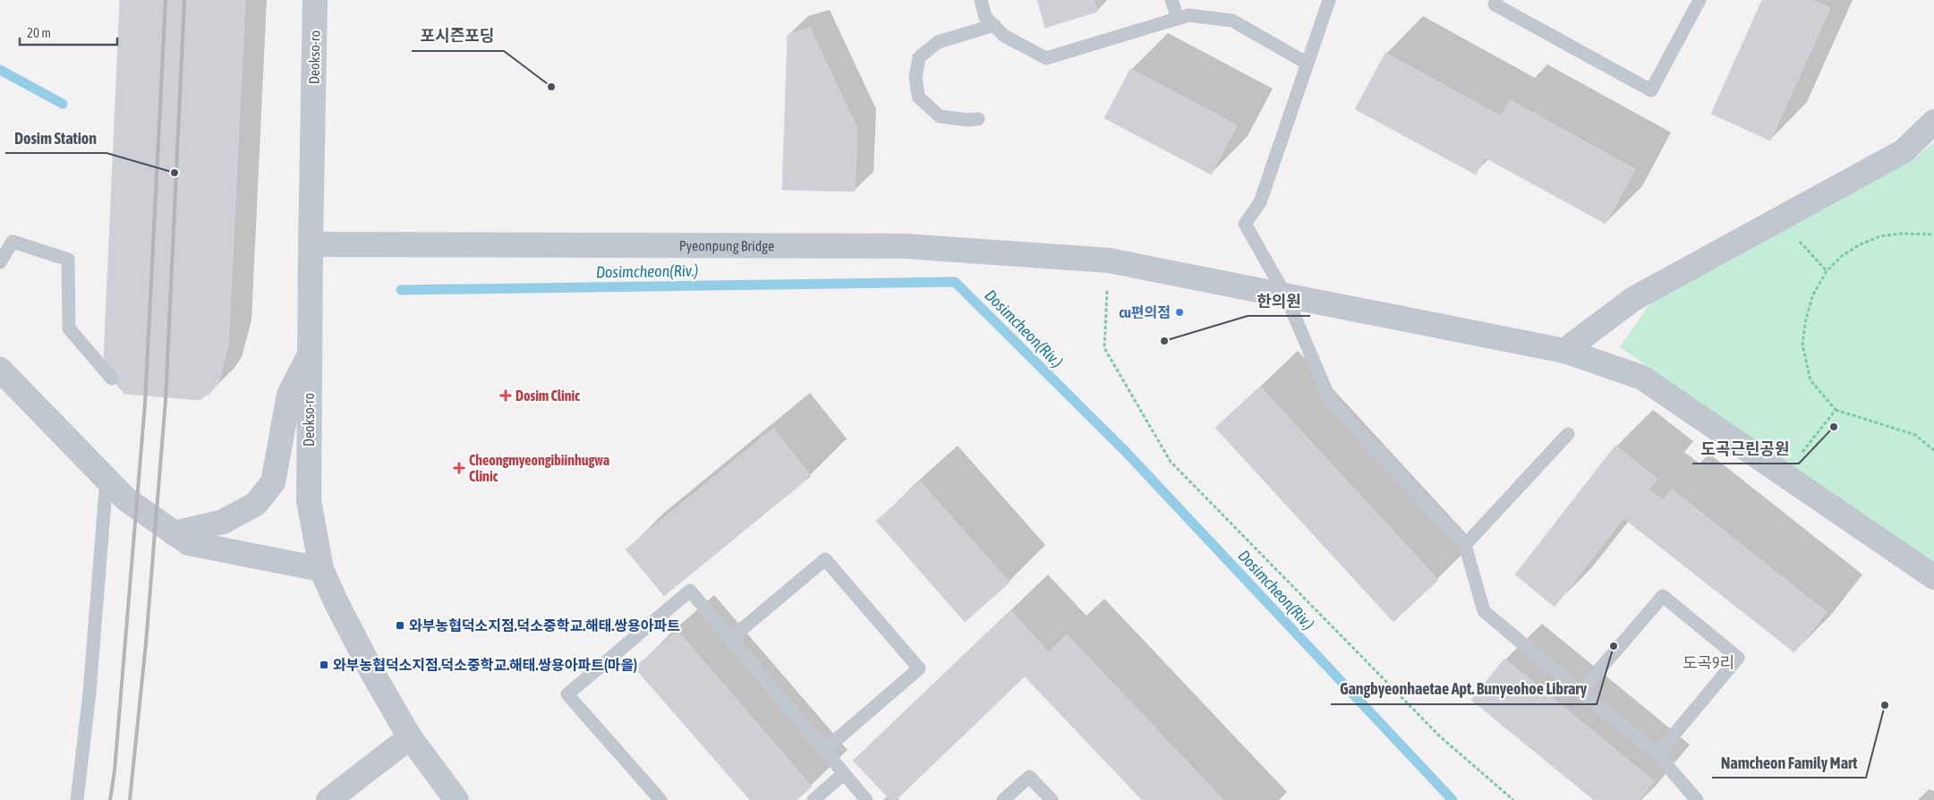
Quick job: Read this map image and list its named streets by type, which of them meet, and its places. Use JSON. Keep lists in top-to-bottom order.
{
  "streets": {
    "street": ["Deokso-ro", "Pyeonpung Bridge"]
  },
  "crossings": [
    ["Deokso-ro", "Pyeonpung Bridge"]
  ],
  "districts": ["도곡9리"],
  "water": ["Dosimcheon(Riv.)"],
  "places": {
    "other": [
      "포시즌포딩",
      "Dosim Station",
      "cu편의점",
      "한의원",
      "도곡근린공원",
      "Gangbyeonhaetae Apt. Bunyeohoe Library",
      "Namcheon Family Mart"
    ],
    "health": ["Dosim Clinic", "Cheongmyeongibiinhugwa Clinic"],
    "transit": ["와부농협덕소지점.덕소중학교.해태.쌍용아파트", "와부농협덕소지점.덕소중학교.해태.쌍용아파트(마을)"]
  },
  "scale_bar": "20 m"
}
